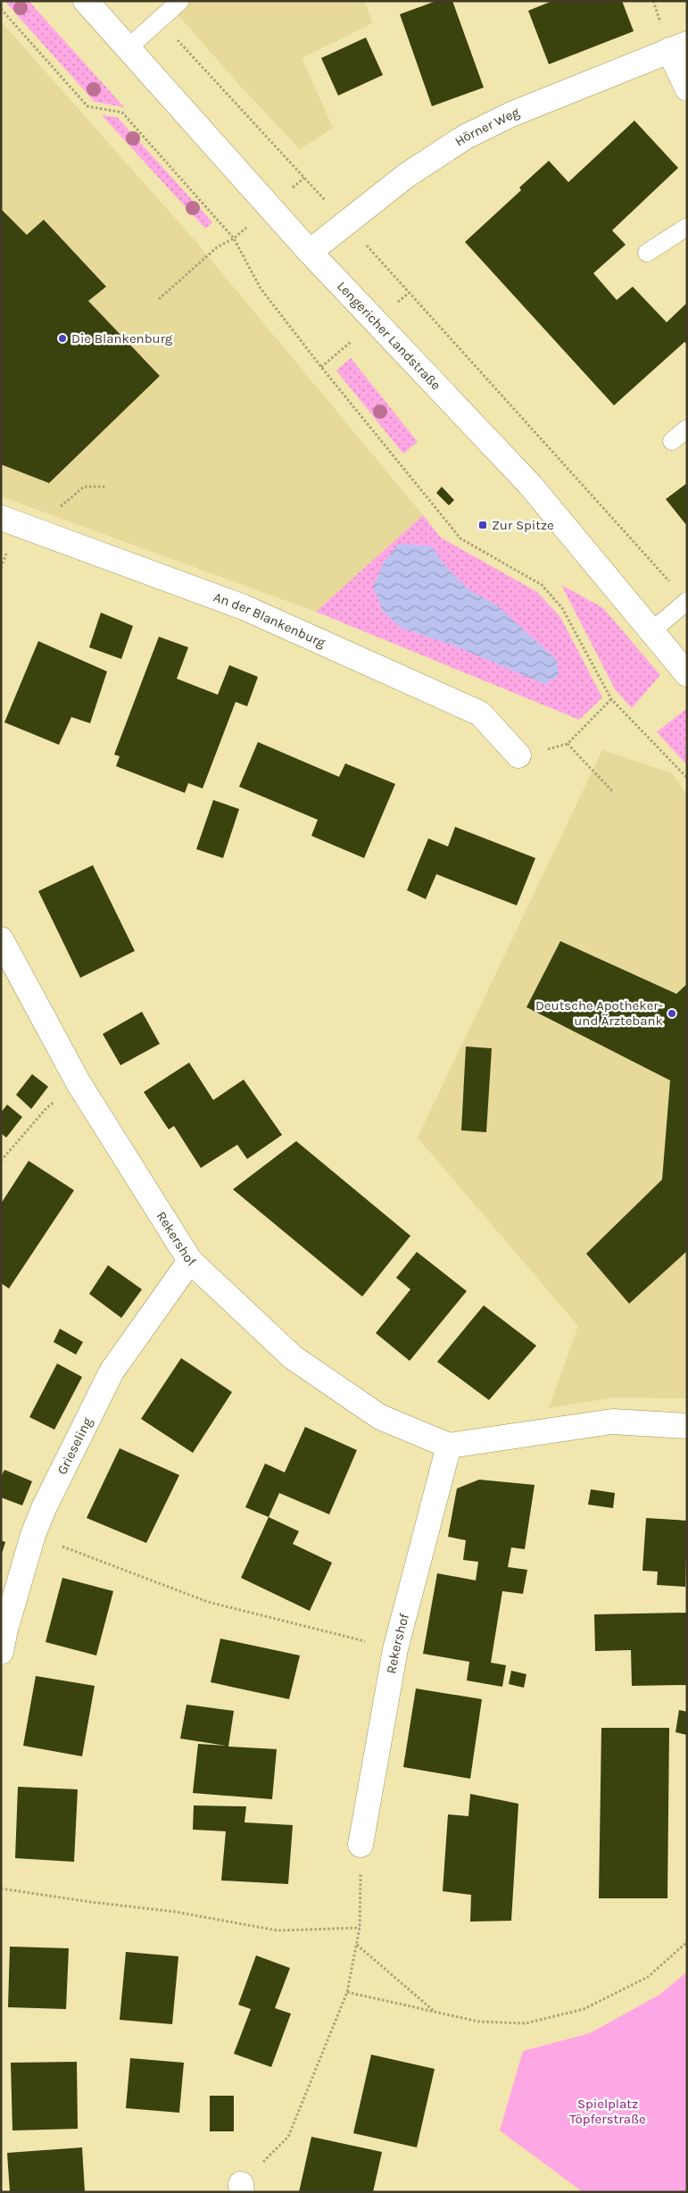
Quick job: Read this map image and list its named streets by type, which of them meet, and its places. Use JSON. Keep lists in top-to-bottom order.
{
  "streets": {
    "street": [
      "Hörner Weg",
      "Lengericher Landstraße",
      "An der Blankenburg",
      "Rekershof",
      "Grieseling"
    ]
  },
  "crossings": [
    ["Hörner Weg", "Lengericher Landstraße"],
    ["Rekershof", "Grieseling"]
  ],
  "parks": ["Spielplatz Töpferstraße"],
  "places": {
    "other": ["Die Blankenburg", "Deutsche Apotheker- und Ärztebank"],
    "transit": ["Zur Spitze"]
  }
}
